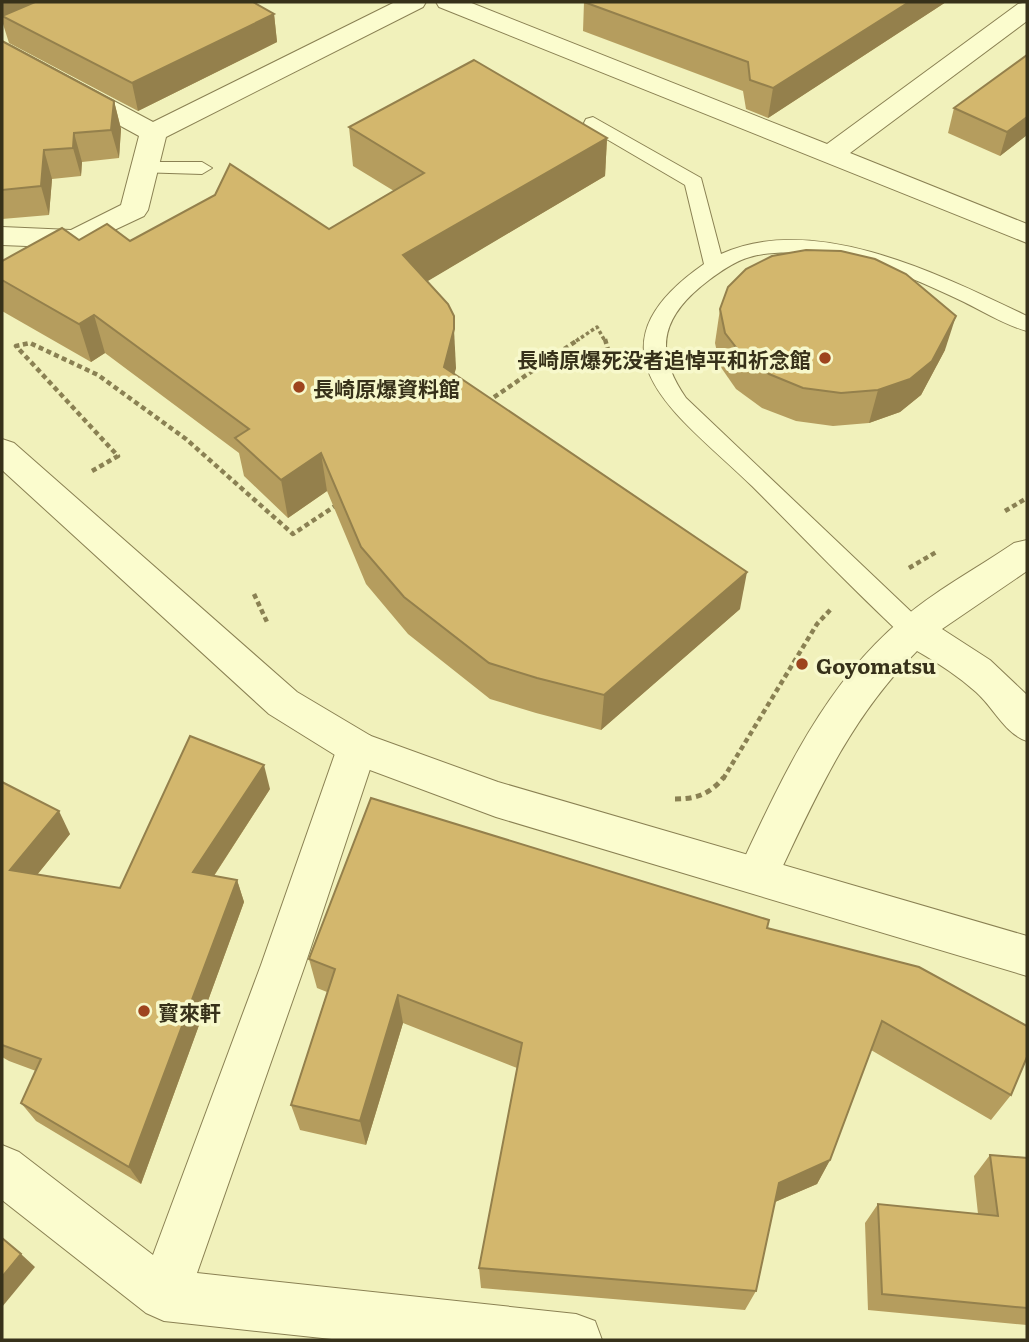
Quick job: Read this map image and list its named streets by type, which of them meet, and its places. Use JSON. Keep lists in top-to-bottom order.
{
  "places": [
    "長崎原爆死没者追悼平和祈念館",
    "長崎原爆資料館",
    "Goyomatsu",
    "寳來軒"
  ]
}
